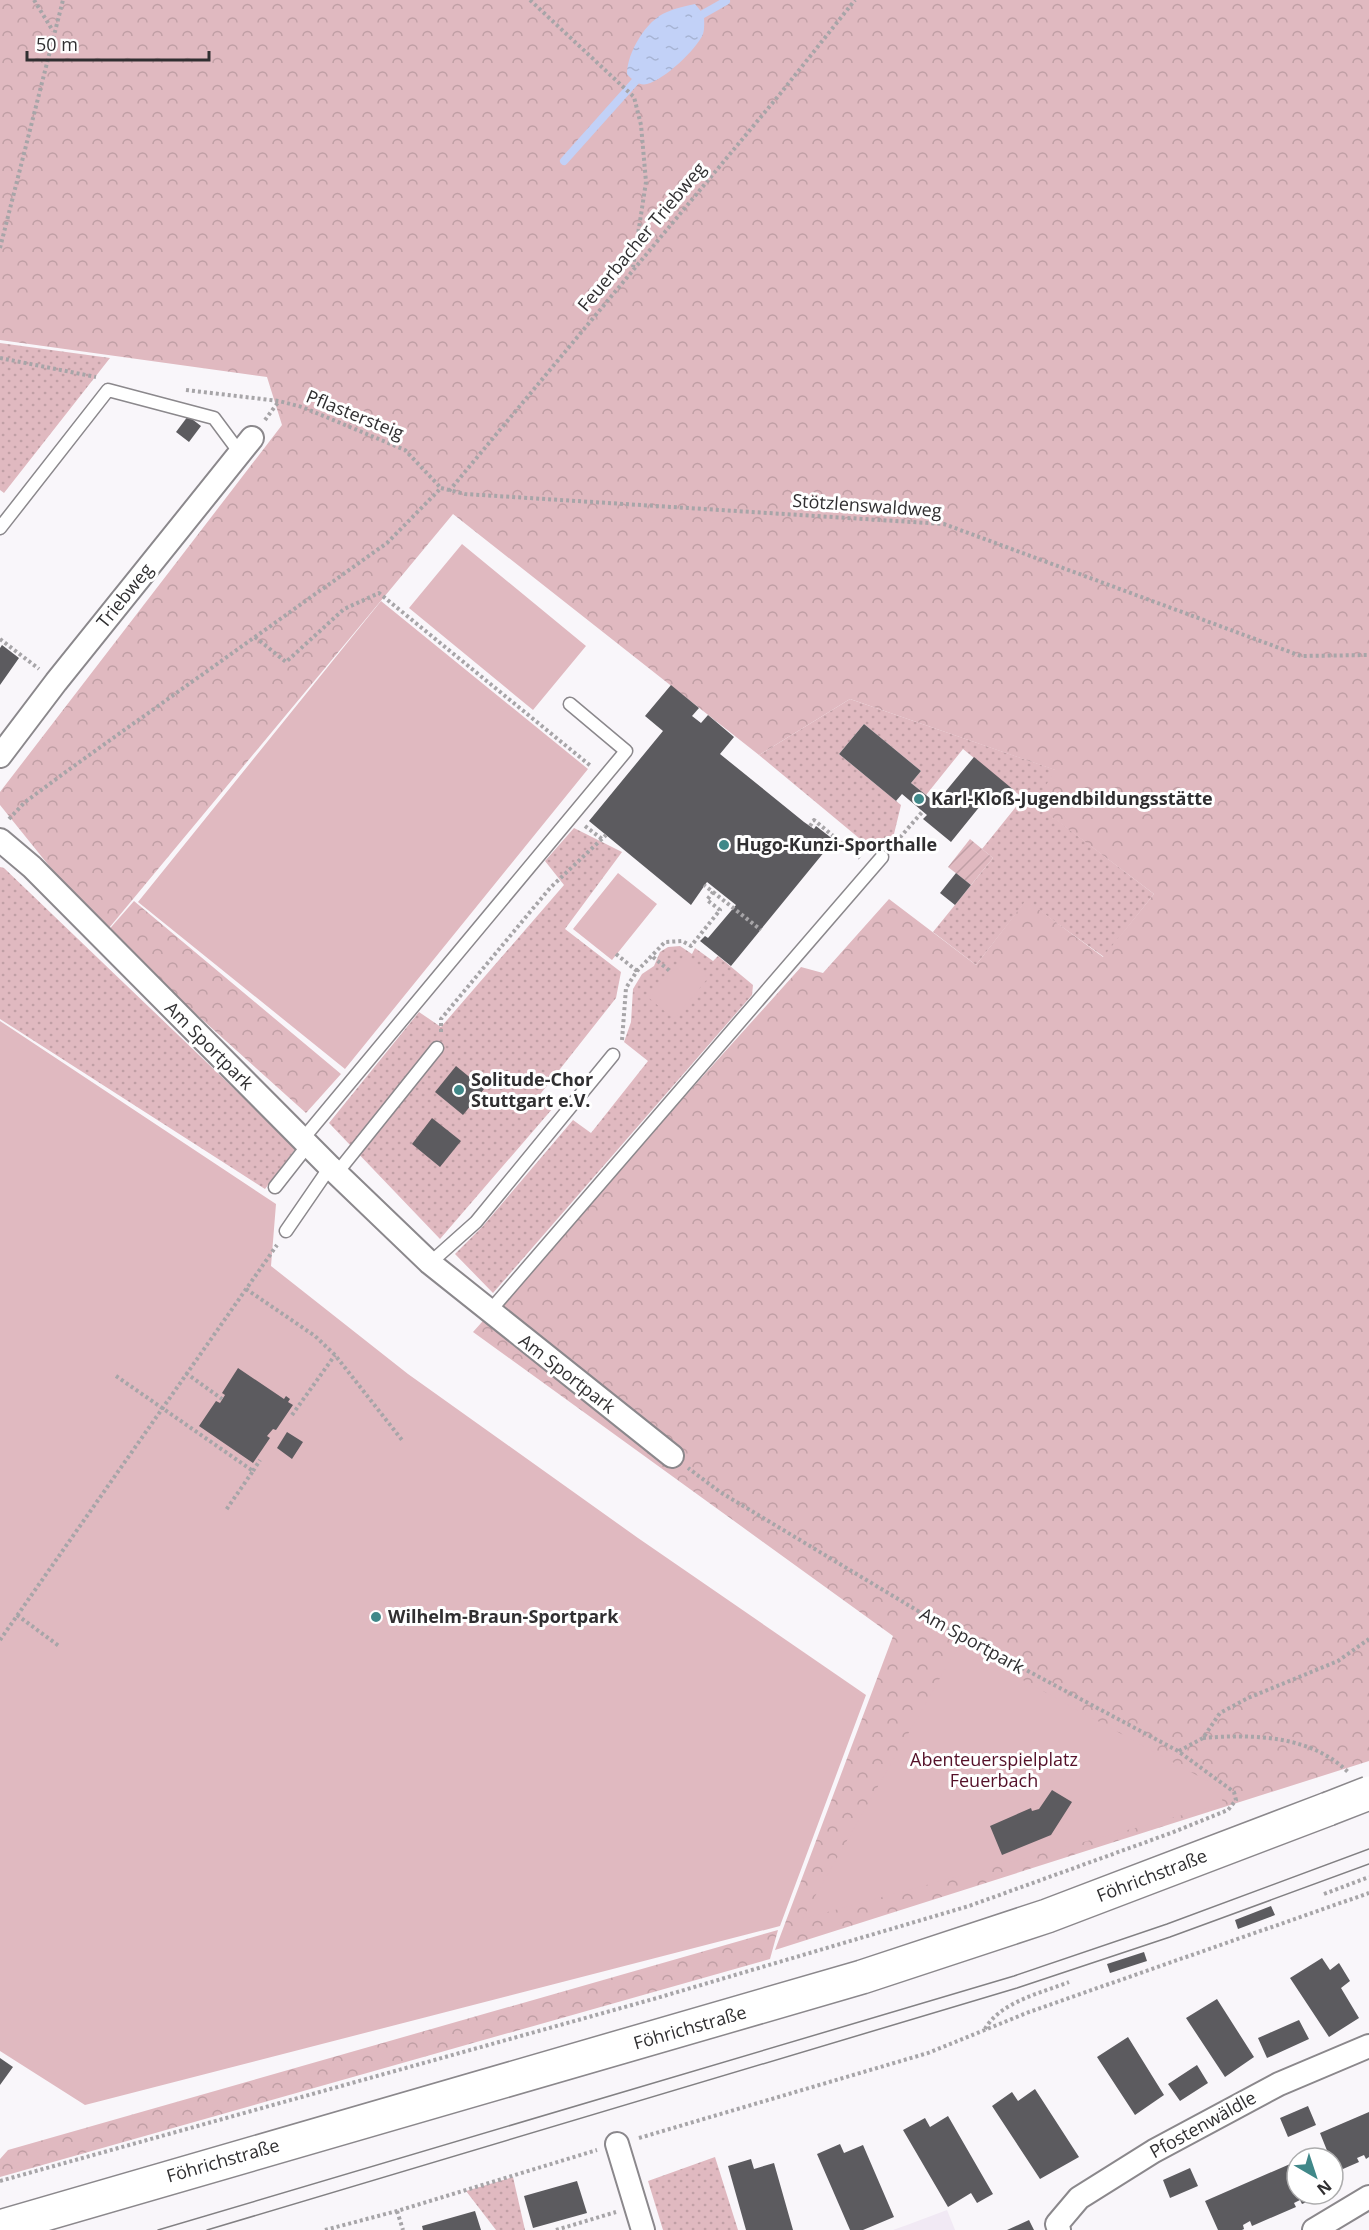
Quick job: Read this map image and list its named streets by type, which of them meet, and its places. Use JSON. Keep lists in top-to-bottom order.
{
  "streets": {
    "main road": ["Föhrichstraße"],
    "street": ["Triebweg", "Am Sportpark", "Pfostenwäldle"],
    "path": ["Feuerbacher Triebweg", "Pflastersteig", "Stötzlenswaldweg"]
  },
  "crossings": [
    ["Feuerbacher Triebweg", "Stötzlenswaldweg"],
    ["Pflastersteig", "Stötzlenswaldweg"]
  ],
  "parks": ["Abenteuerspielplatz Feuerbach"],
  "places": [
    "Karl-Kloß-Jugendbildungsstätte",
    "Hugo-Kunzi-Sporthalle",
    "Solitude-Chor Stuttgart e.V.",
    "Wilhelm-Braun-Sportpark"
  ],
  "scale_bar": "50 m",
  "north": "bottom right"
}
